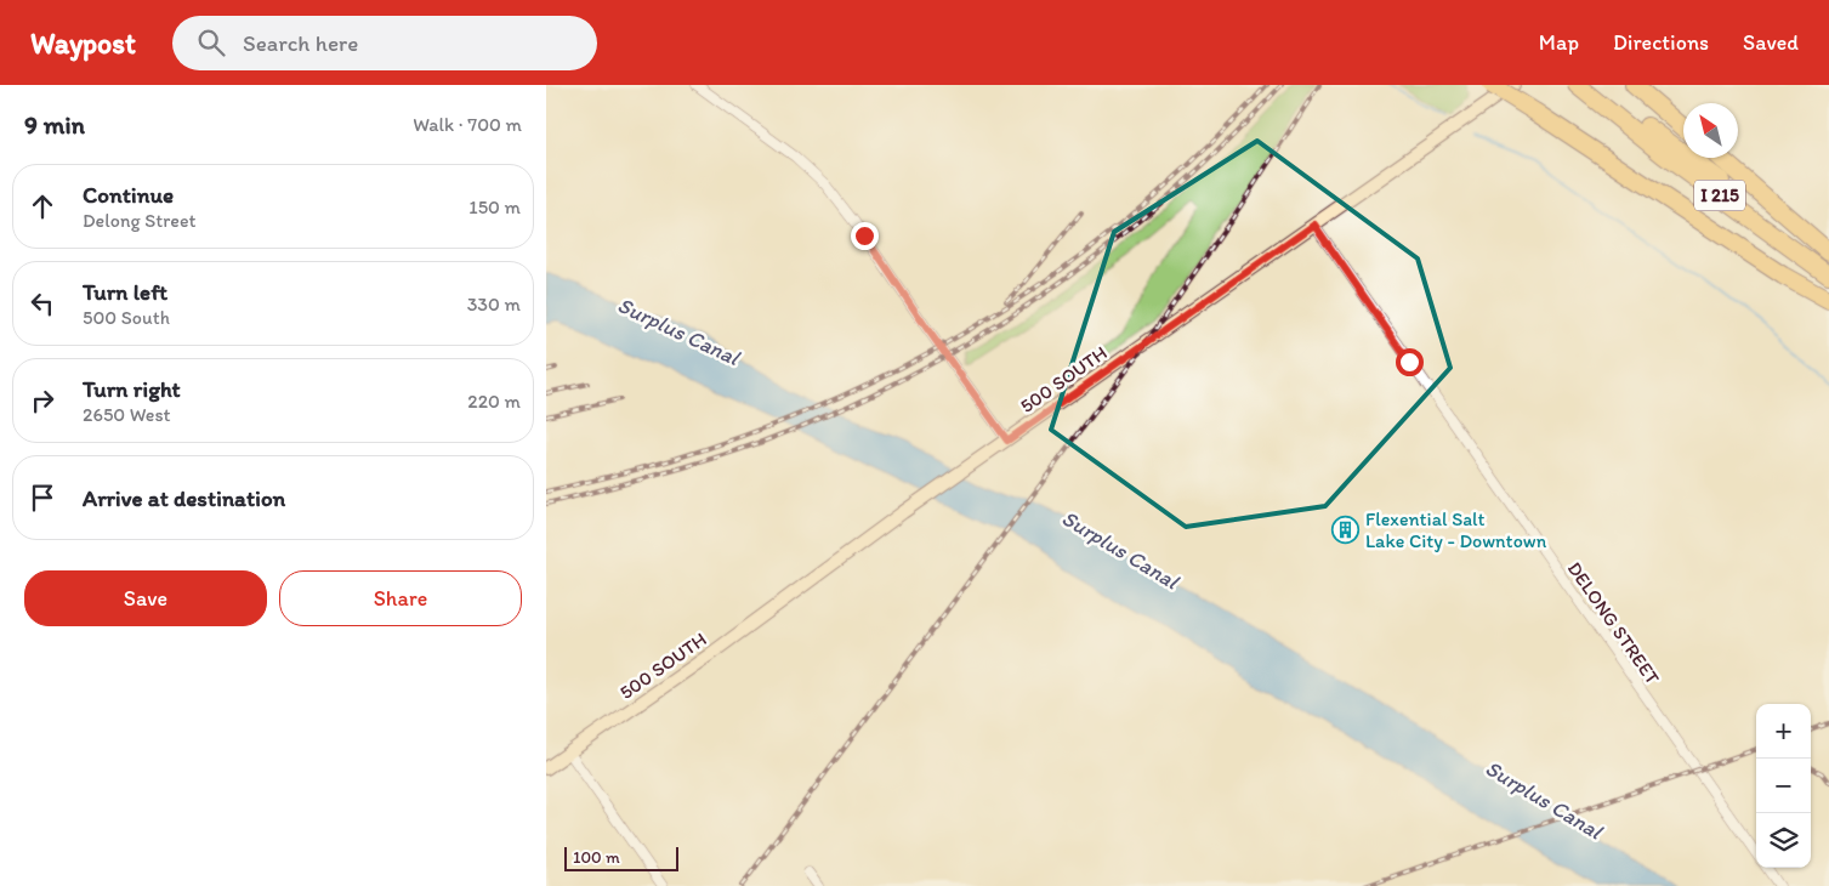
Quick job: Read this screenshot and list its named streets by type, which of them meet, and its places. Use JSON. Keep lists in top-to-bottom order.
{
  "streets": {
    "highway": ["I 215"],
    "street": ["500 SOUTH", "DELONG STREET"]
  },
  "crossings": [
    ["500 SOUTH", "DELONG STREET"]
  ],
  "water": ["Surplus Canal"],
  "places": {
    "building": ["Flexential Salt Lake City - Downtown"]
  },
  "scale_bar": "100 m",
  "north": "top left",
  "page": {
    "header": "Waypost",
    "search": "Search here",
    "nav": ["Map", "Directions", "Saved"],
    "heading": ["9 min", "Walk · 700 m"],
    "list": [
      ["Continue", "Delong Street", "150 m"],
      ["Turn left", "500 South", "330 m"],
      ["Turn right", "2650 West", "220 m"],
      "Arrive at destination"
    ],
    "buttons": ["Save", "Share"],
    "map_buttons": ["+", "−"],
    "scale": "100 m"
  }
}
